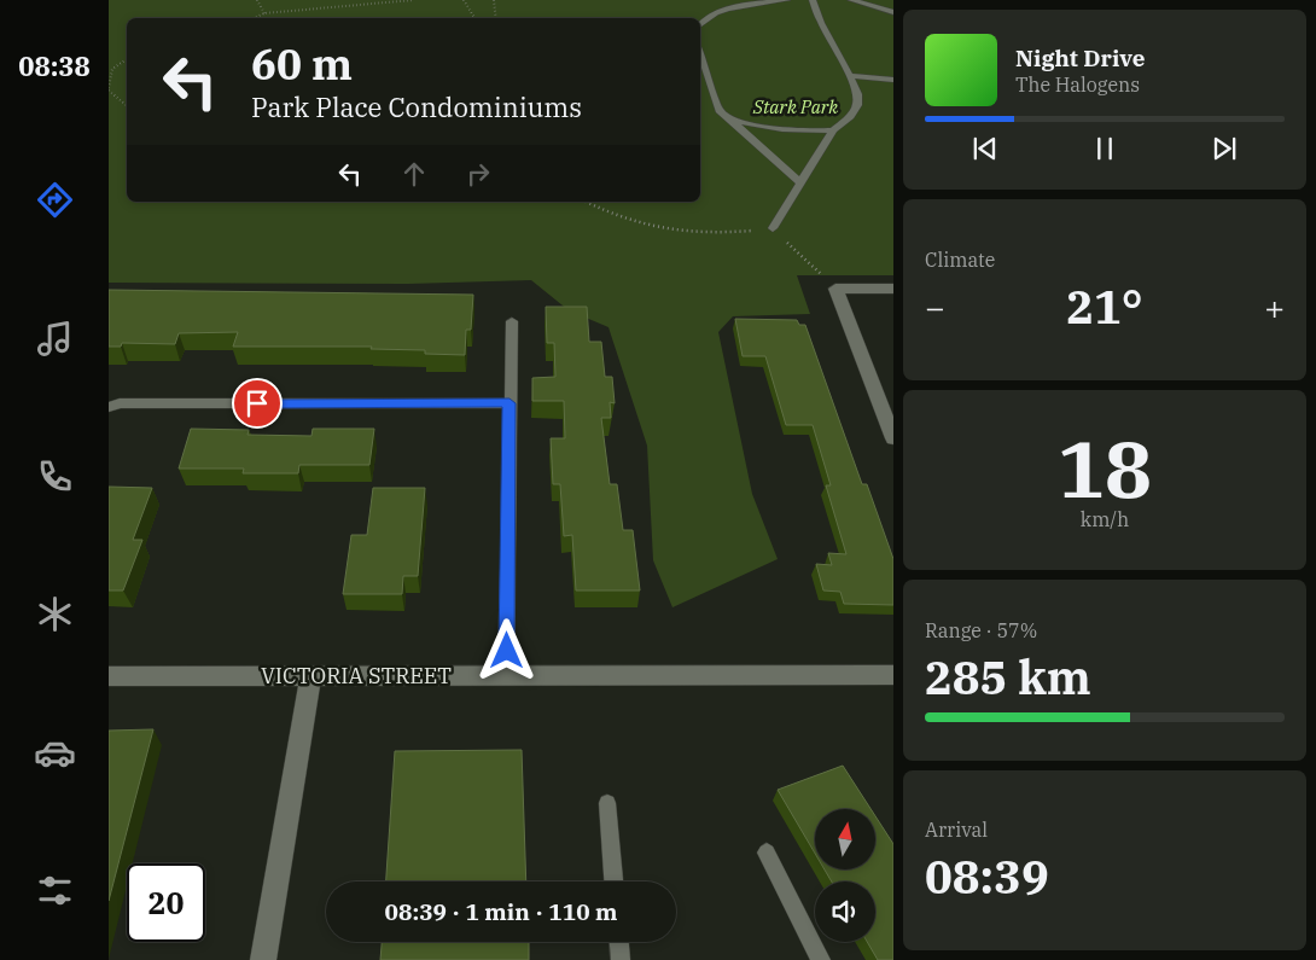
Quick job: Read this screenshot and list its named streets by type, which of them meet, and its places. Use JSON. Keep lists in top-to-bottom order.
{
  "streets": {
    "street": ["VICTORIA STREET"]
  },
  "parks": ["Stark Park"],
  "north": "top",
  "page": {
    "tabs": "08:38",
    "turn": ["60 m", "Park Place Condominiums"],
    "song": ["Night Drive", "The Halogens"],
    "tile": [
      "Climate",
      ["18", "km/h"],
      ["Range · 57%", "285 km"],
      ["Arrival", "08:39"]
    ],
    "heat": ["−", "21°", "+"],
    "limit": "20",
    "trip": "08:39 · 1 min · 110 m"
  }
}
